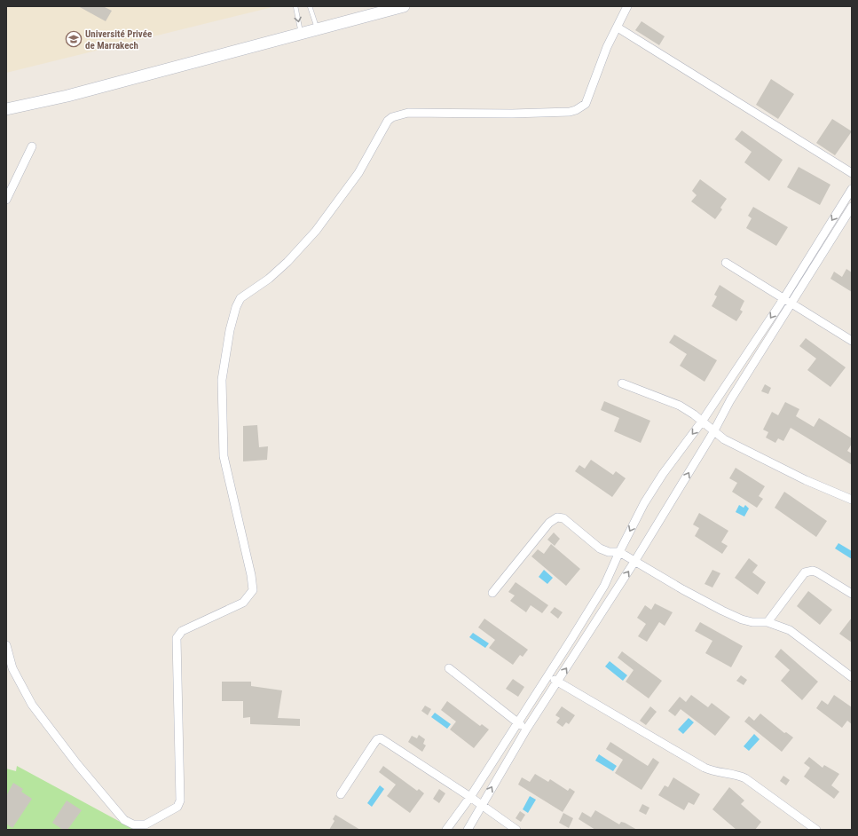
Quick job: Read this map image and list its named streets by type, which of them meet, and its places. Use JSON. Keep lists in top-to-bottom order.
{
  "places": {
    "school or university": ["Université Privée de Marrakech"]
  }
}
